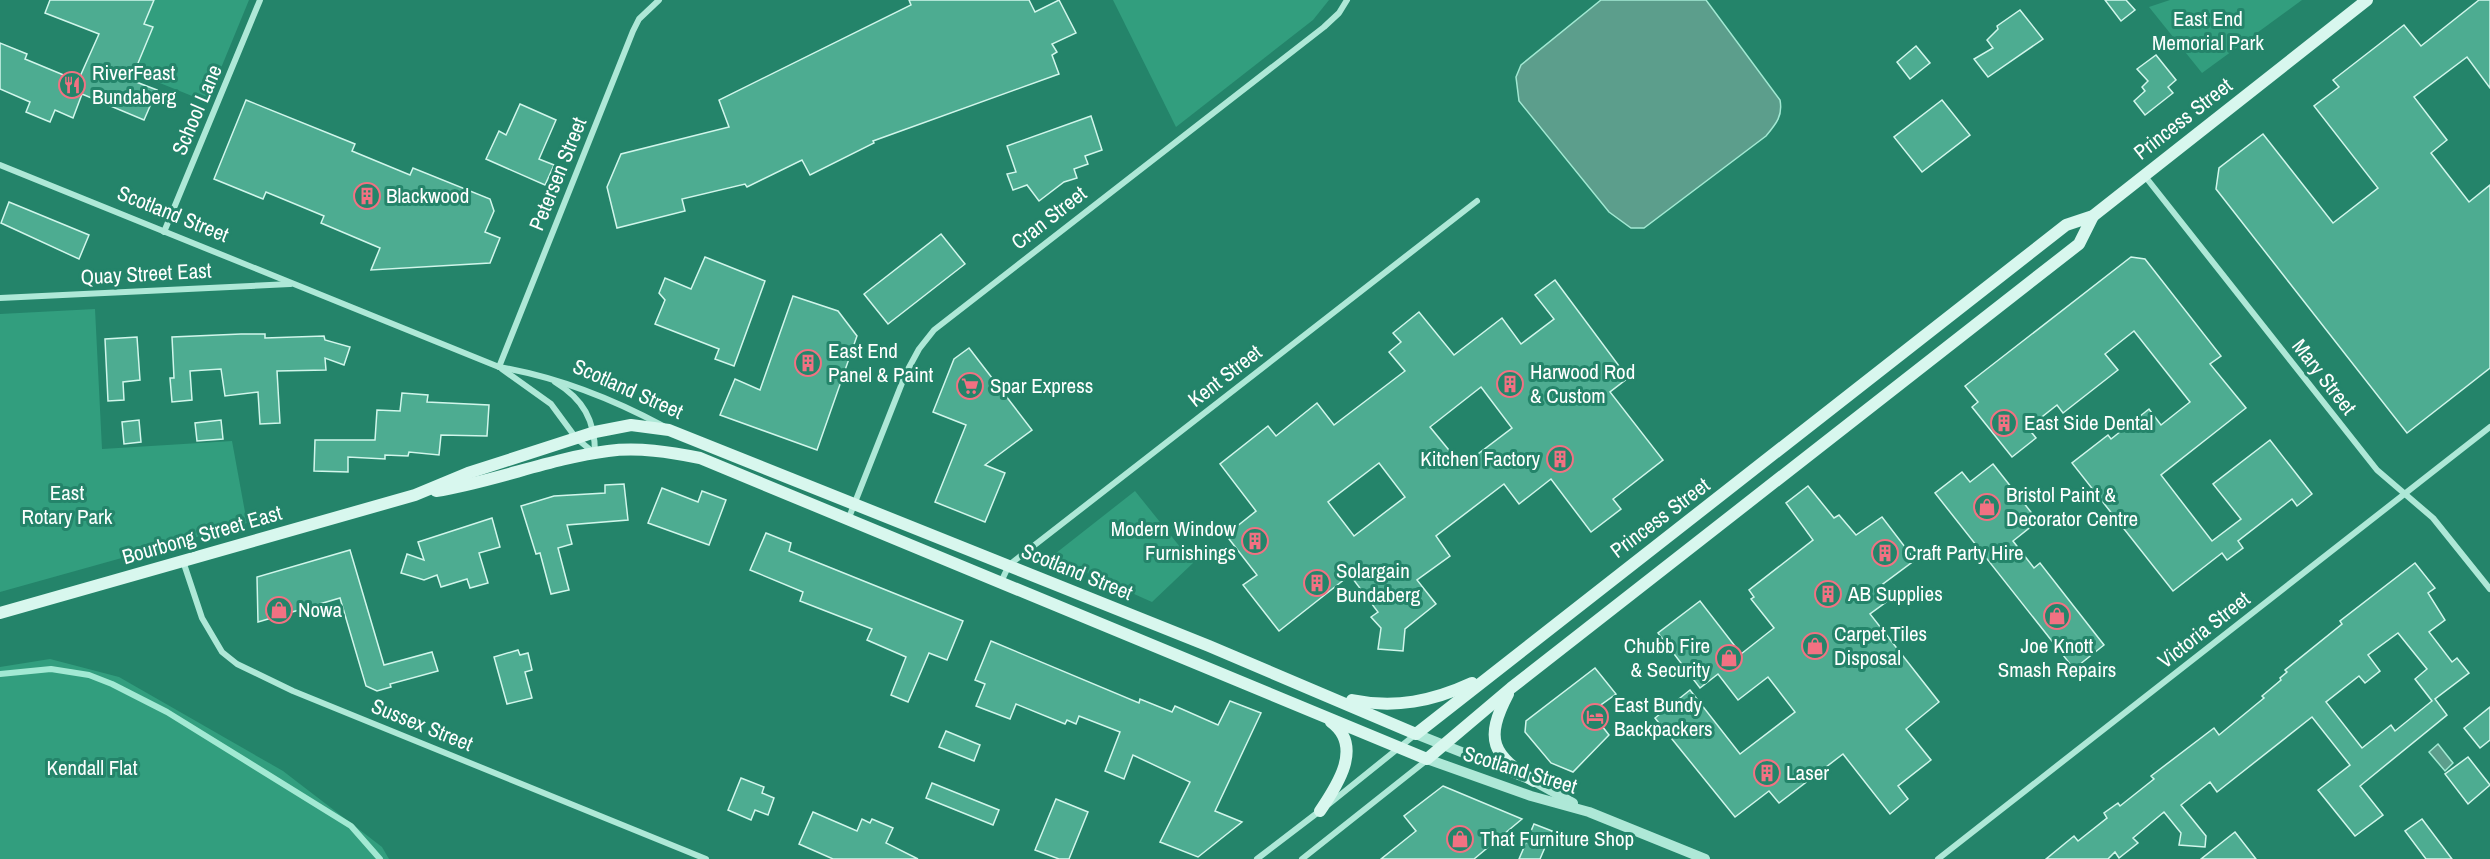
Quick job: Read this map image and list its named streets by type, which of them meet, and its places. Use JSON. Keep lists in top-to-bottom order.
{
  "streets": {
    "main road": ["Princess Street", "Scotland Street", "Bourbong Street East"],
    "street": [
      "School Lane",
      "Petersen Street",
      "Cran Street",
      "Quay Street East",
      "Kent Street",
      "Mary Street",
      "Victoria Street",
      "Sussex Street"
    ]
  },
  "crossings": [
    ["School Lane", "Scotland Street"],
    ["Princess Street", "Scotland Street"],
    ["Princess Street", "Mary Street"],
    ["Petersen Street", "Scotland Street"],
    ["Scotland Street", "Cran Street"],
    ["Scotland Street", "Quay Street East"],
    ["Scotland Street", "Kent Street"],
    ["Scotland Street", "Bourbong Street East"],
    ["Mary Street", "Victoria Street"],
    ["Bourbong Street East", "Sussex Street"]
  ],
  "parks": ["East End Memorial Park", "East Rotary Park", "Kendall Flat"],
  "places": {
    "restaurant": ["RiverFeast Bundaberg"],
    "building": [
      "Blackwood",
      "East End Panel & Paint",
      "Harwood Rod & Custom",
      "East Side Dental",
      "Kitchen Factory",
      "Modern Window Furnishings",
      "Craft Party Hire",
      "Solargain Bundaberg",
      "AB Supplies",
      "Laser"
    ],
    "supermarket": ["Spar Express"],
    "shop": [
      "Bristol Paint & Decorator Centre",
      "Nowa",
      "Joe Knott Smash Repairs",
      "Carpet Tiles Disposal",
      "Chubb Fire & Security",
      "That Furniture Shop"
    ],
    "hotel": ["East Bundy Backpackers"]
  }
}
